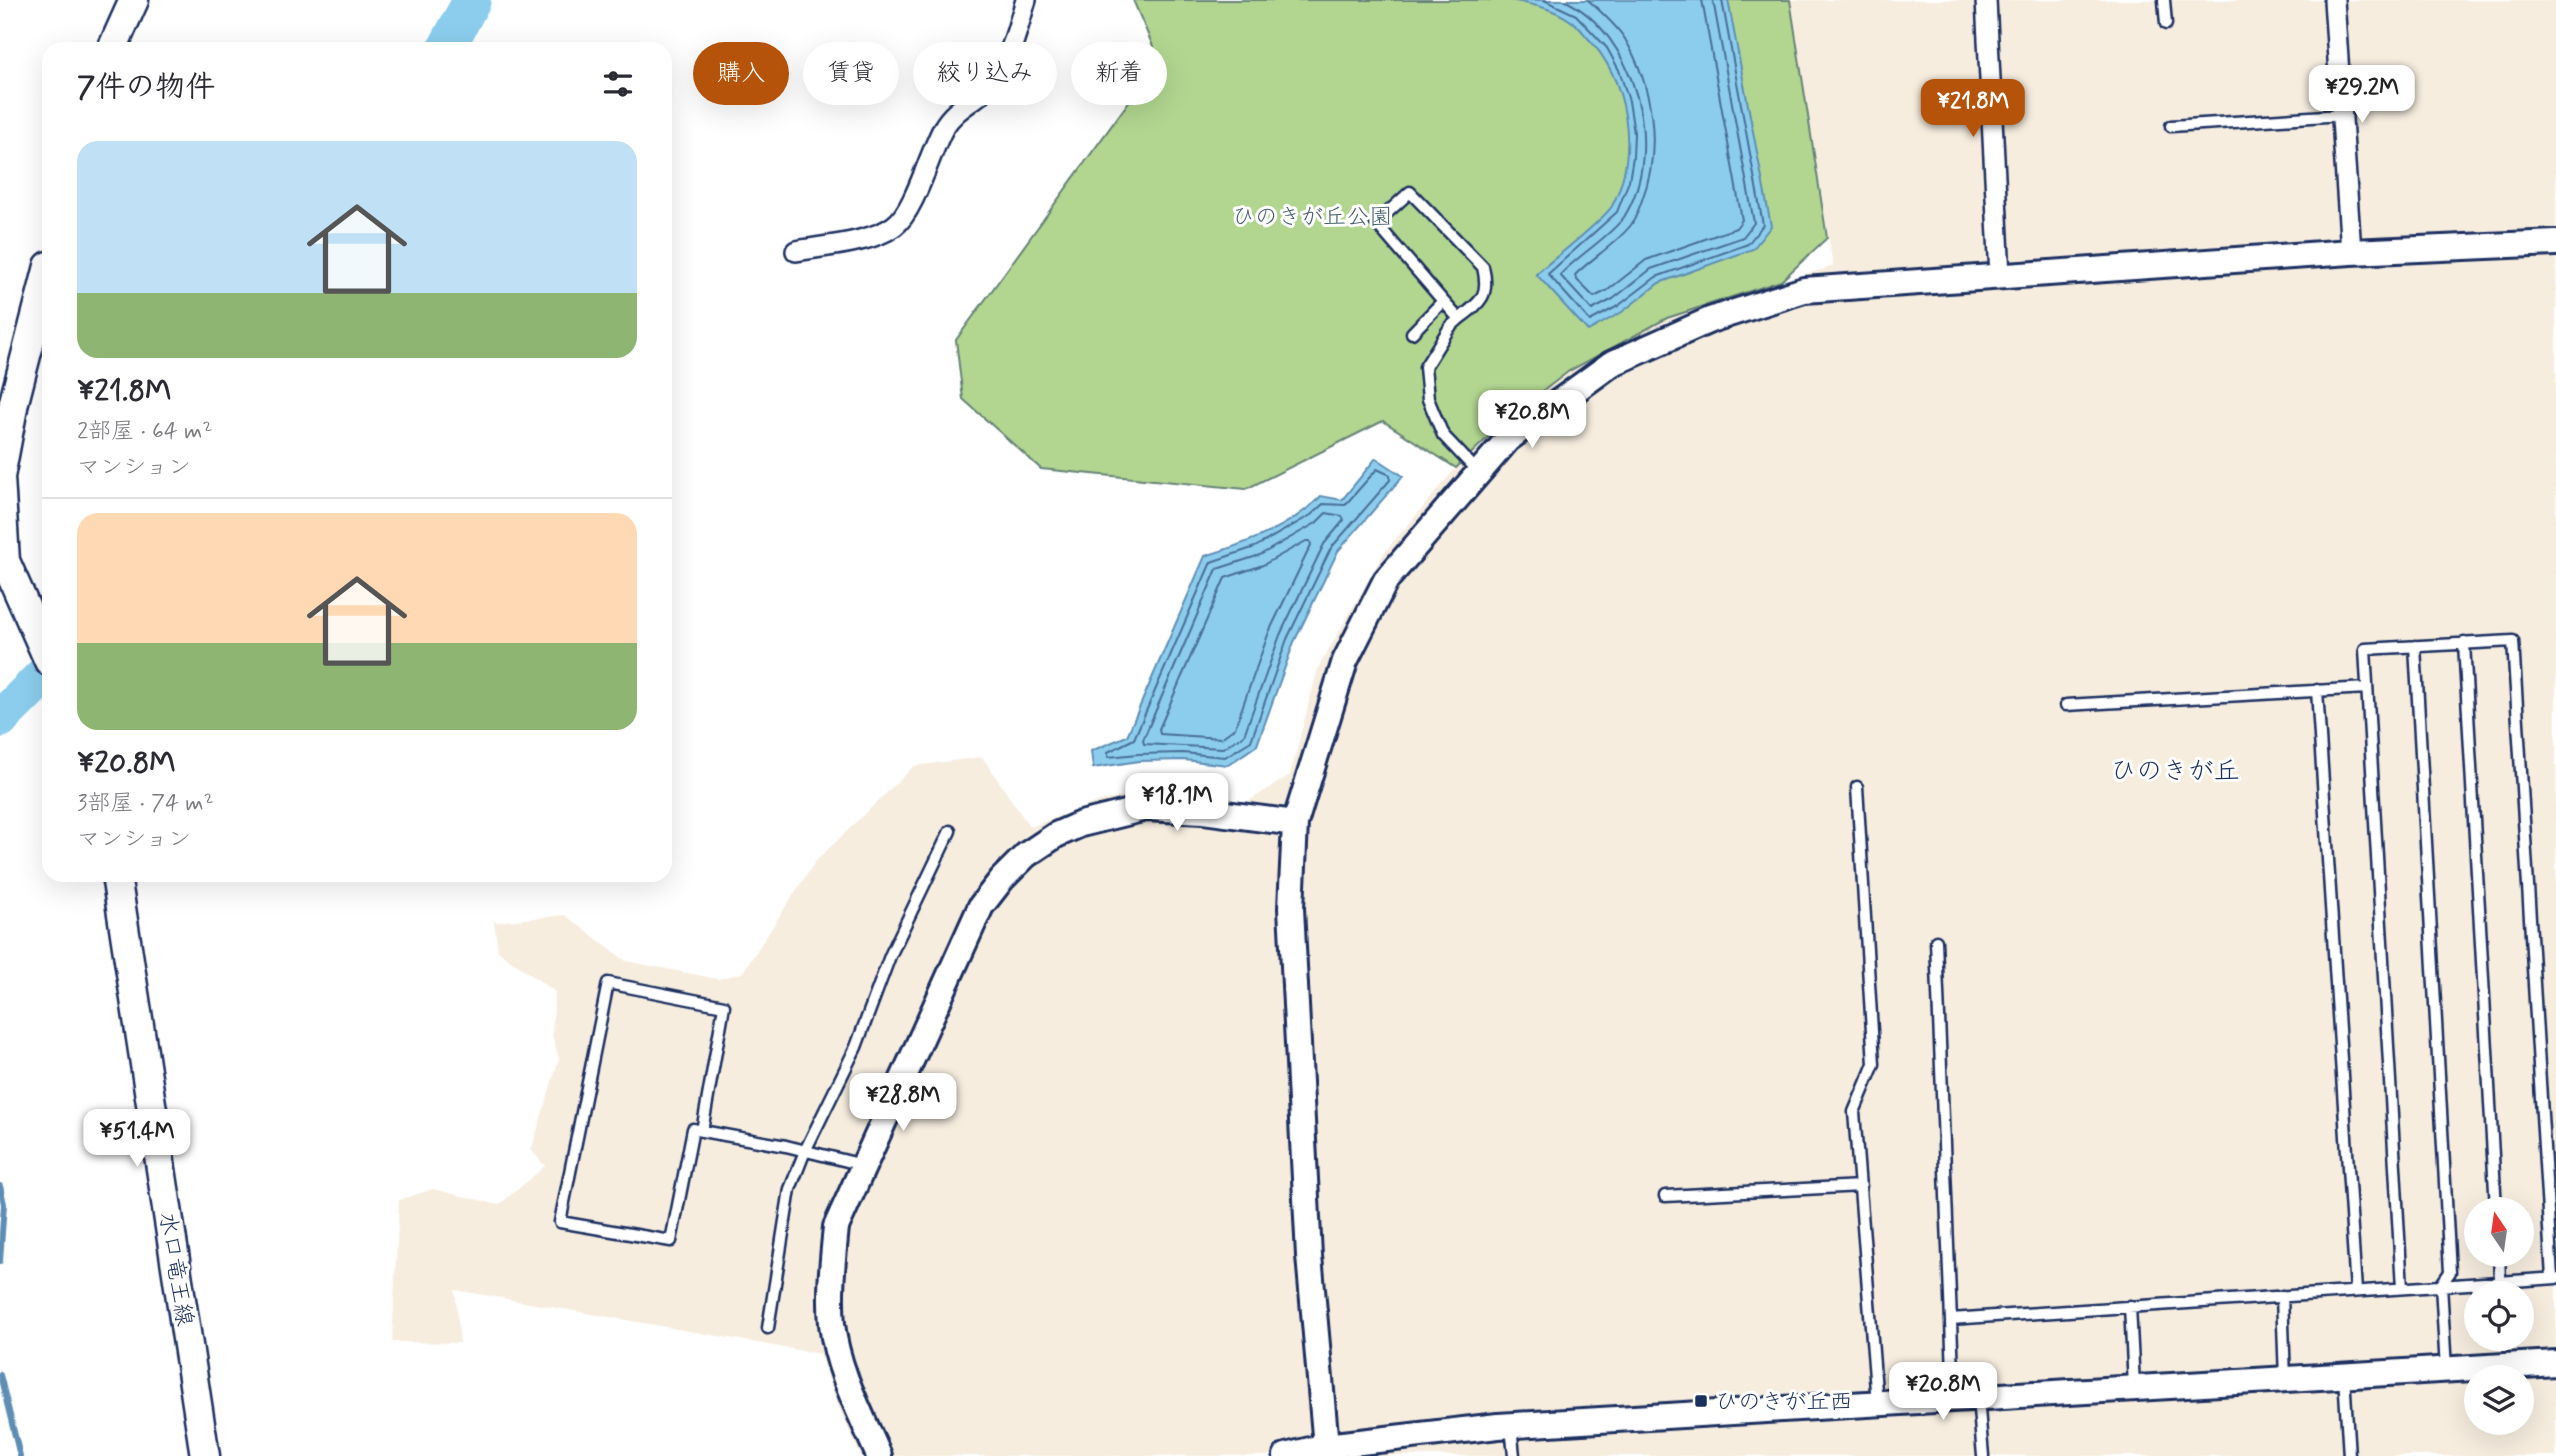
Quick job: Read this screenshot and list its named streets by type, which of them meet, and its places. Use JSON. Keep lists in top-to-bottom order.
{
  "streets": {
    "main road": ["水口竜王線"]
  },
  "districts": ["ひのきが丘"],
  "parks": ["ひのきが丘公園"],
  "places": {
    "transit": ["ひのきが丘西"]
  },
  "north": "top",
  "page": {
    "chip": [
      "購入",
      "賃貸",
      "絞り込み",
      "新着"
    ],
    "heading": "7件の物件",
    "price": [
      "¥29.2M",
      "¥21.8M",
      "¥20.8M",
      "¥18.1M",
      "¥28.8M",
      "¥51.4M",
      "¥20.8M"
    ],
    "list": [
      {
        "name": "¥21.8M",
        "note": "2部屋 · 64 m² · マンション"
      },
      {
        "name": "¥20.8M",
        "note": "3部屋 · 74 m² · マンション"
      }
    ]
  }
}
